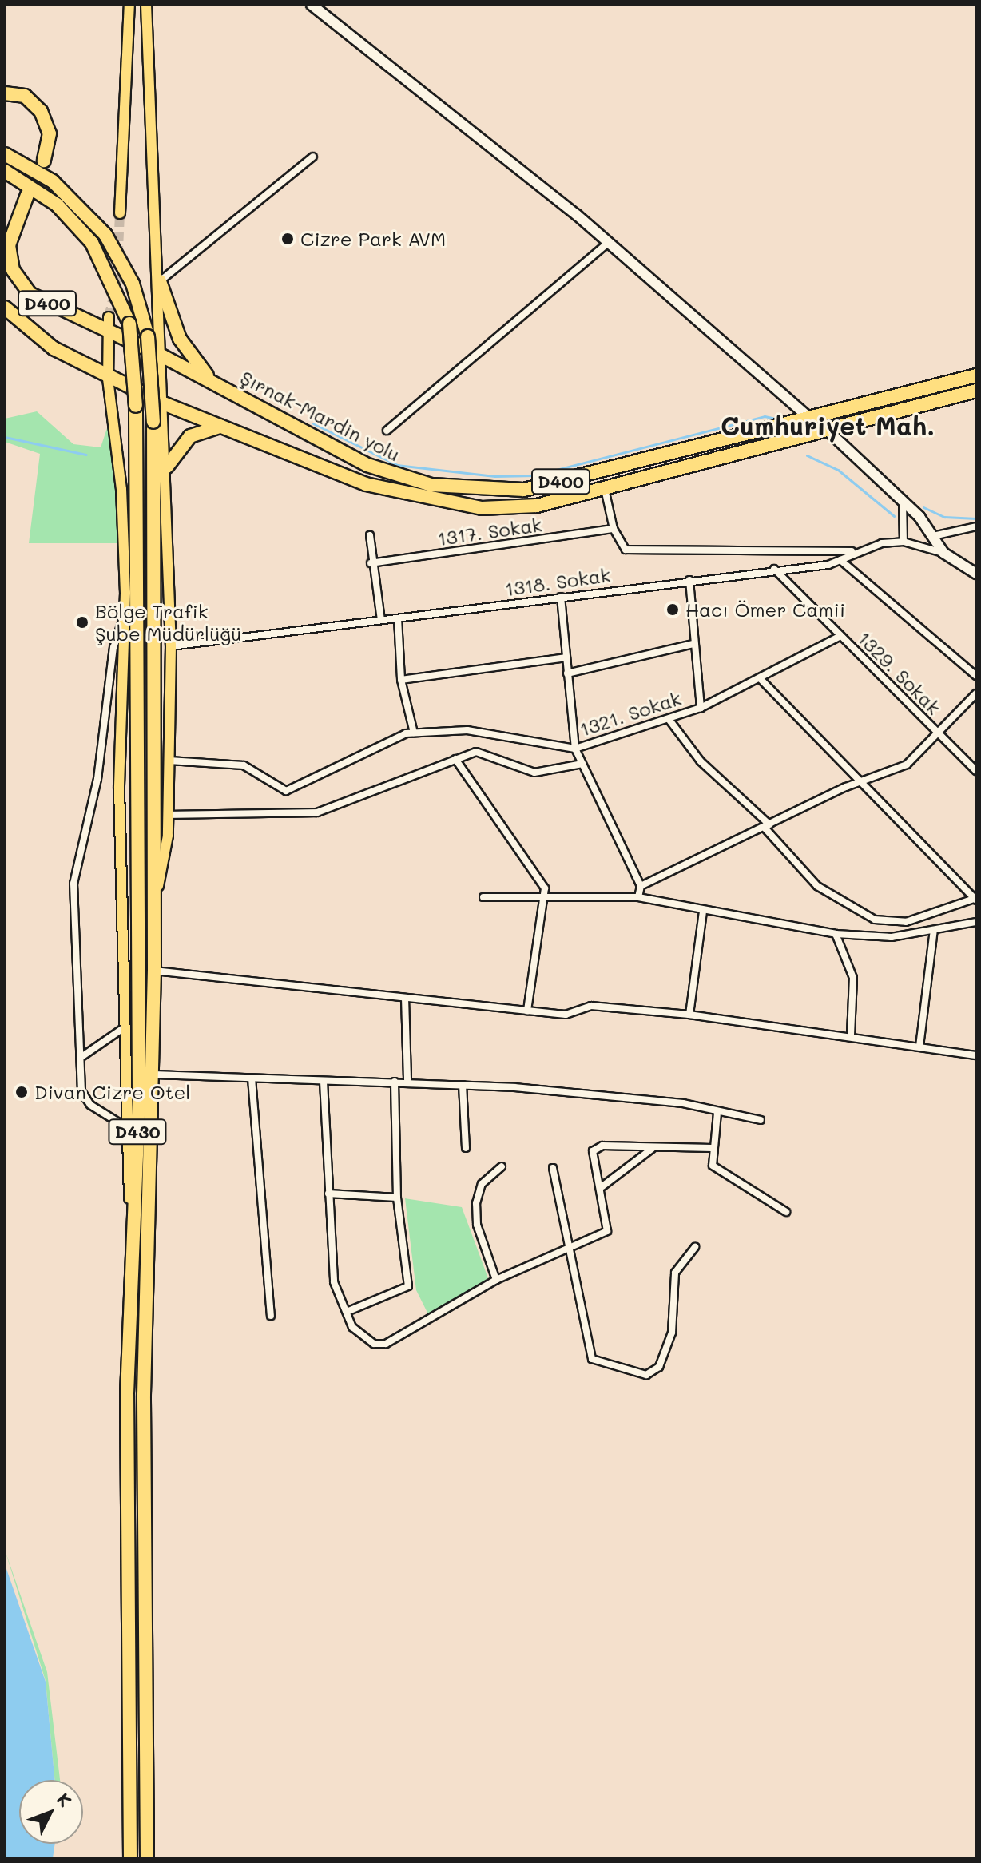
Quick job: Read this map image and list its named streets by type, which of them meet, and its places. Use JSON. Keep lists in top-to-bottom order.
{
  "streets": {
    "highway": ["D400", "Şırnak-Mardin yolu", "D430"],
    "street": [
      "1317. Sokak",
      "1318. Sokak",
      "1329. Sokak",
      "1321. Sokak"
    ]
  },
  "crossings": [
    ["1318. Sokak", "1329. Sokak"],
    ["1329. Sokak", "1321. Sokak"]
  ],
  "districts": ["Cumhuriyet Mah."],
  "places": [
    "Cizre Park AVM",
    "Hacı Ömer Camii",
    "Bölge Trafik Şube Müdürlüğü",
    "Divan Cizre Otel"
  ],
  "north": "top right"
}
